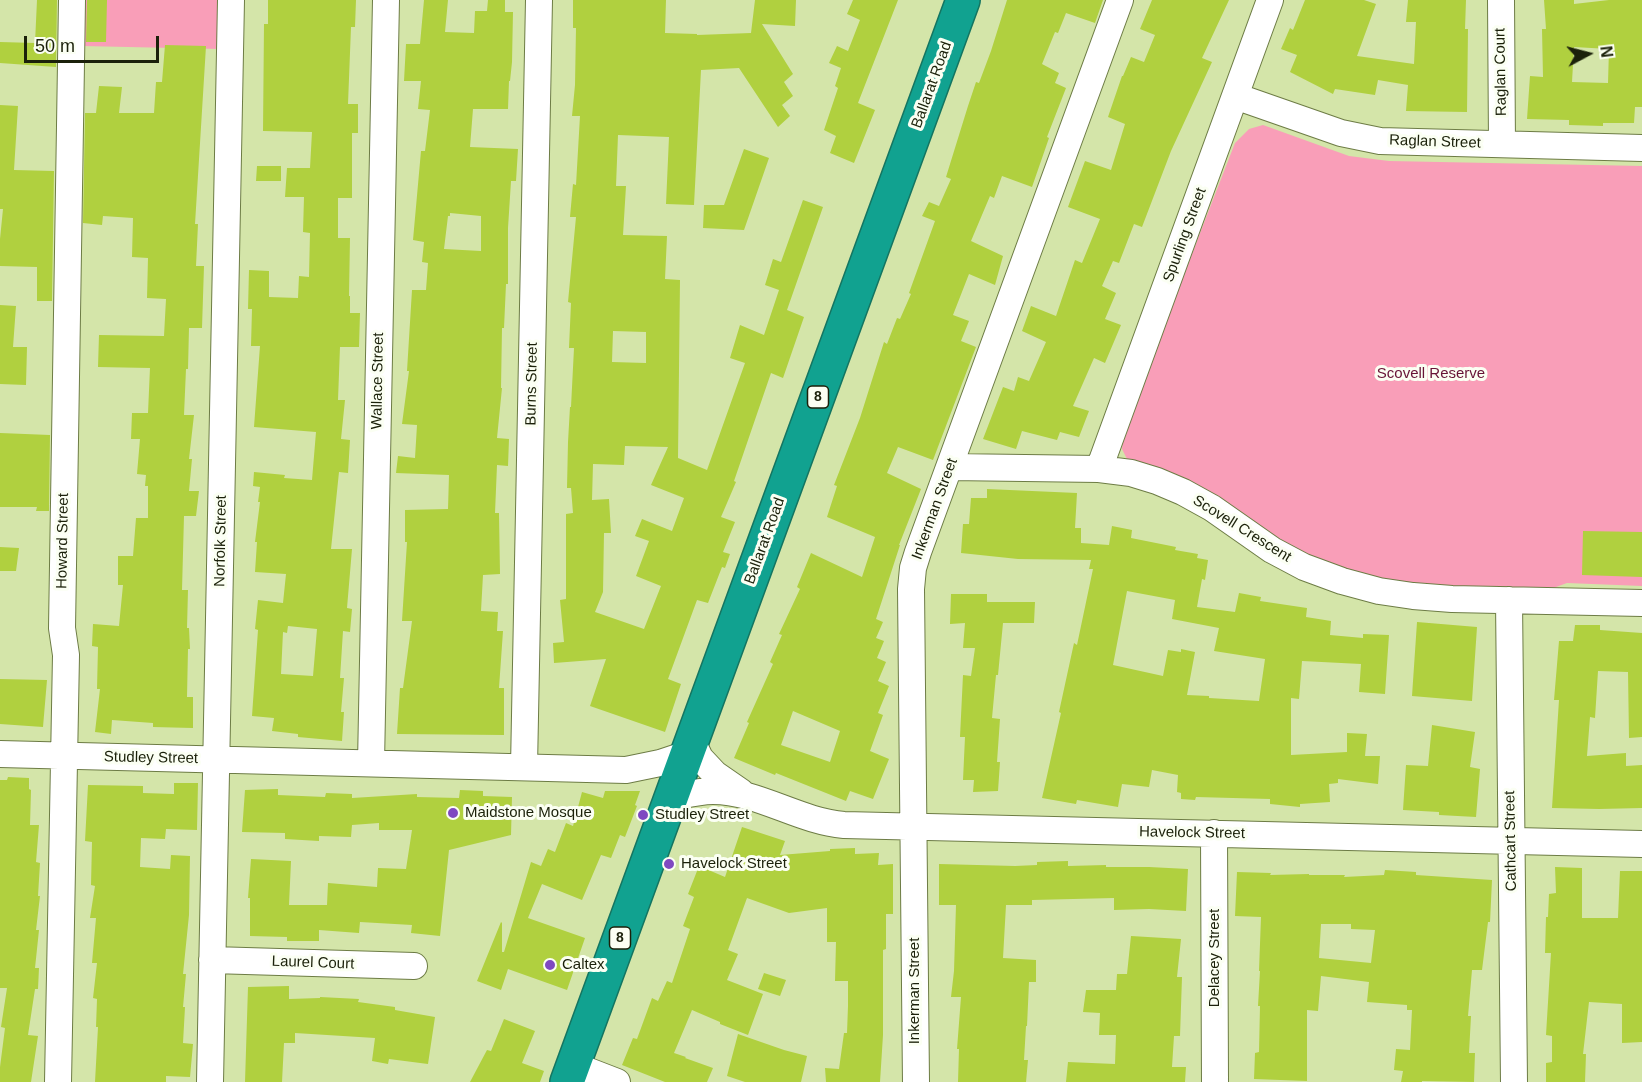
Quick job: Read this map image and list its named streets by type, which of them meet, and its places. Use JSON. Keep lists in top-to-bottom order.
{
  "streets": {
    "highway": ["Ballarat Road", "8"],
    "street": [
      "Raglan Court",
      "Raglan Street",
      "Spurling Street",
      "Wallace Street",
      "Burns Street",
      "Inkerman Street",
      "Scovell Crescent",
      "Howard Street",
      "Norfolk Street",
      "Studley Street",
      "Havelock Street",
      "Cathcart Street",
      "Delacey Street",
      "Laurel Court"
    ]
  },
  "crossings": [
    ["Raglan Court", "Raglan Street"],
    ["Ballarat Road", "Studley Street"],
    ["Ballarat Road", "Havelock Street"],
    ["Raglan Street", "Spurling Street"],
    ["Spurling Street", "Scovell Crescent"],
    ["Wallace Street", "Studley Street"],
    ["Burns Street", "Studley Street"],
    ["Inkerman Street", "Scovell Crescent"],
    ["Inkerman Street", "Havelock Street"],
    ["Scovell Crescent", "Cathcart Street"],
    ["Howard Street", "Studley Street"],
    ["Norfolk Street", "Studley Street"],
    ["Norfolk Street", "Laurel Court"],
    ["Studley Street", "Havelock Street"],
    ["Havelock Street", "Cathcart Street"],
    ["Havelock Street", "Delacey Street"]
  ],
  "parks": ["Scovell Reserve"],
  "places": [
    "Maidstone Mosque",
    "Studley Street",
    "Havelock Street",
    "Caltex"
  ],
  "scale_bar": "50 m",
  "north": "right"
}
